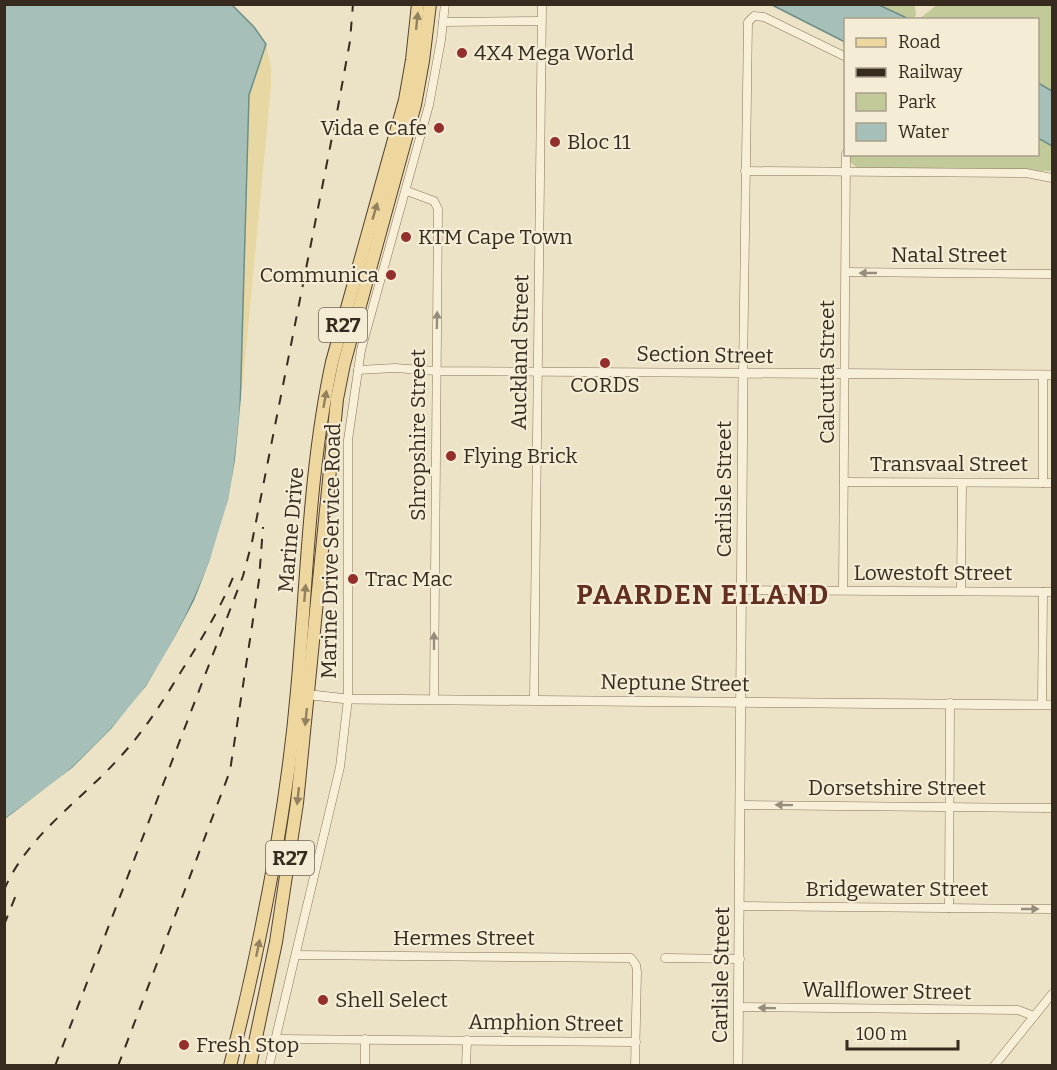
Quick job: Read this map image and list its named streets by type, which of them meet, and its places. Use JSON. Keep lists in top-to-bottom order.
{
  "streets": {
    "main road": ["R27", "Marine Drive"],
    "street": [
      "Natal Street",
      "Auckland Street",
      "Section Street",
      "Calcutta Street",
      "Shropshire Street",
      "Transvaal Street",
      "Carlisle Street",
      "Marine Drive Service Road",
      "Lowestoft Street",
      "Neptune Street",
      "Dorsetshire Street",
      "Bridgewater Street",
      "Hermes Street",
      "Wallflower Street",
      "Amphion Street"
    ]
  },
  "crossings": [
    ["Natal Street", "Calcutta Street"],
    ["Auckland Street", "Section Street"],
    ["Auckland Street", "Neptune Street"],
    ["Section Street", "Calcutta Street"],
    ["Section Street", "Shropshire Street"],
    ["Section Street", "Carlisle Street"],
    ["Section Street", "Marine Drive Service Road"],
    ["Calcutta Street", "Transvaal Street"],
    ["Calcutta Street", "Lowestoft Street"],
    ["Shropshire Street", "Marine Drive Service Road"],
    ["Shropshire Street", "Neptune Street"],
    ["Carlisle Street", "Lowestoft Street"],
    ["Carlisle Street", "Neptune Street"],
    ["Carlisle Street", "Dorsetshire Street"],
    ["Carlisle Street", "Bridgewater Street"],
    ["Carlisle Street", "Wallflower Street"],
    ["Marine Drive", "Neptune Street"],
    ["Marine Drive Service Road", "Neptune Street"],
    ["Marine Drive Service Road", "Hermes Street"],
    ["Marine Drive Service Road", "Amphion Street"],
    ["Hermes Street", "Amphion Street"]
  ],
  "one_way": [
    "Natal Street",
    "Shropshire Street",
    "Dorsetshire Street",
    "Wallflower Street"
  ],
  "districts": ["PAARDEN EILAND"],
  "places": [
    "4X4 Mega World",
    "Vida e Cafe",
    "Bloc 11",
    "KTM Cape Town",
    "Communica",
    "CORDS",
    "Flying Brick",
    "Trac Mac",
    "Shell Select",
    "Fresh Stop"
  ],
  "legend": [
    "Road",
    "Railway",
    "Park",
    "Water"
  ],
  "scale_bar": "100 m"
}
